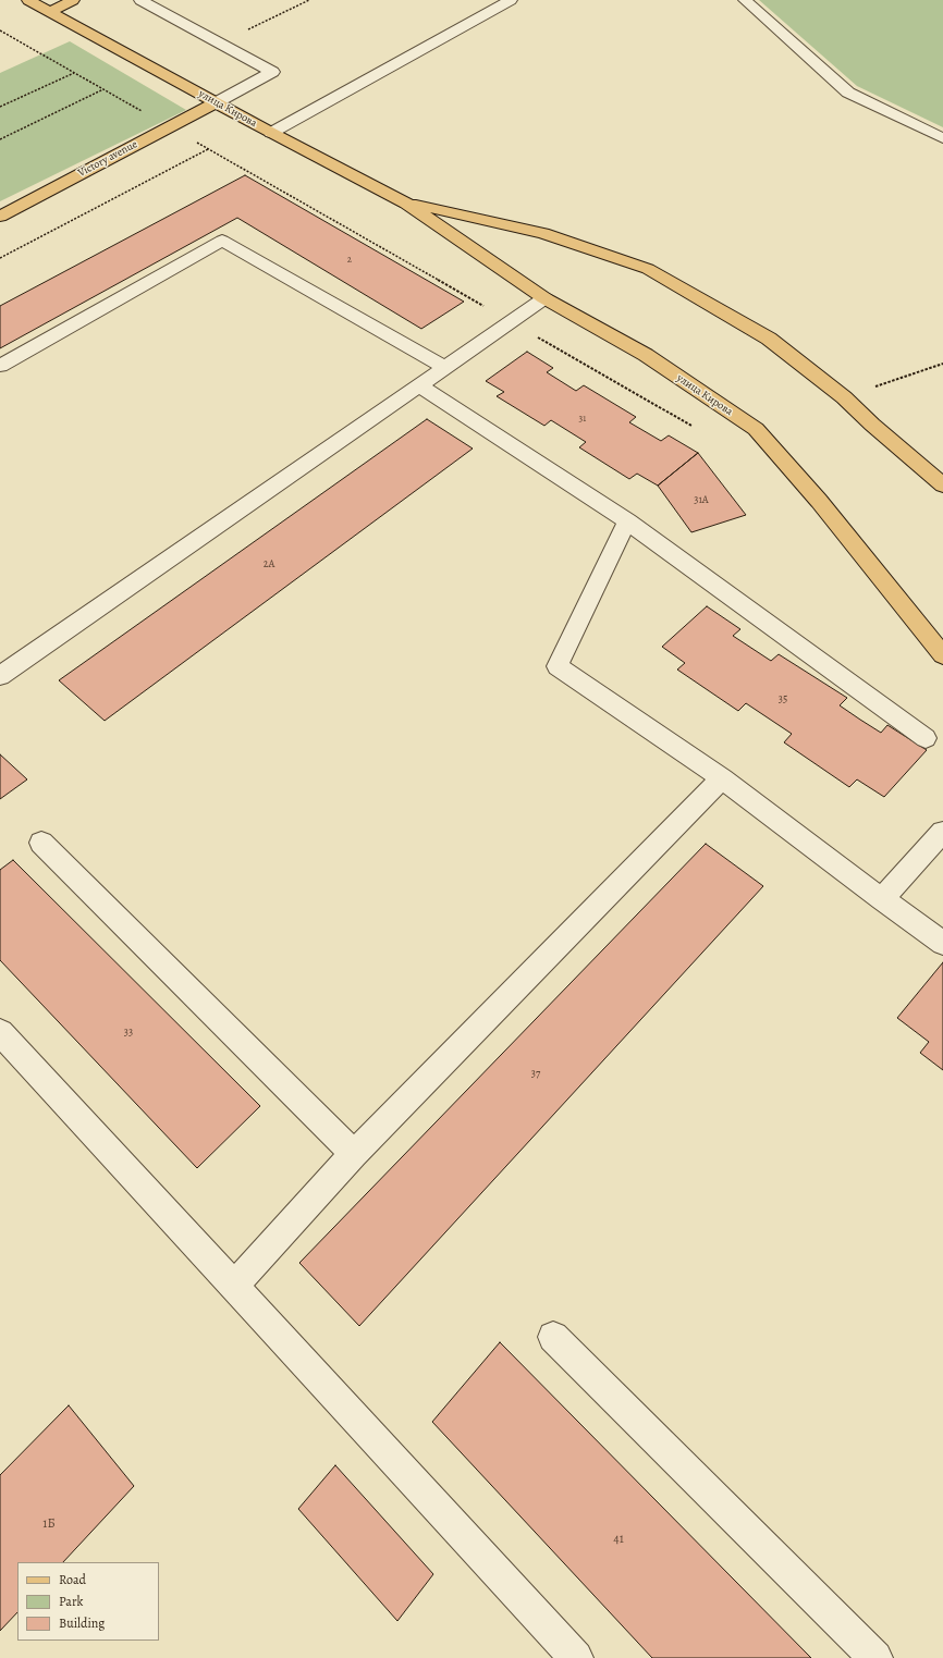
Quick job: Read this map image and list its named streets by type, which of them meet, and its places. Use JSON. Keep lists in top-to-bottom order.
{
  "streets": {
    "main road": ["улица Кирова", "Victory avenue"]
  },
  "crossings": [
    ["улица Кирова", "Victory avenue"]
  ],
  "house_numbers": [
    "2",
    "31",
    "31А",
    "2А",
    "35",
    "33",
    "37",
    "1Б",
    "41"
  ],
  "legend": ["Road", "Park", "Building"]
}
